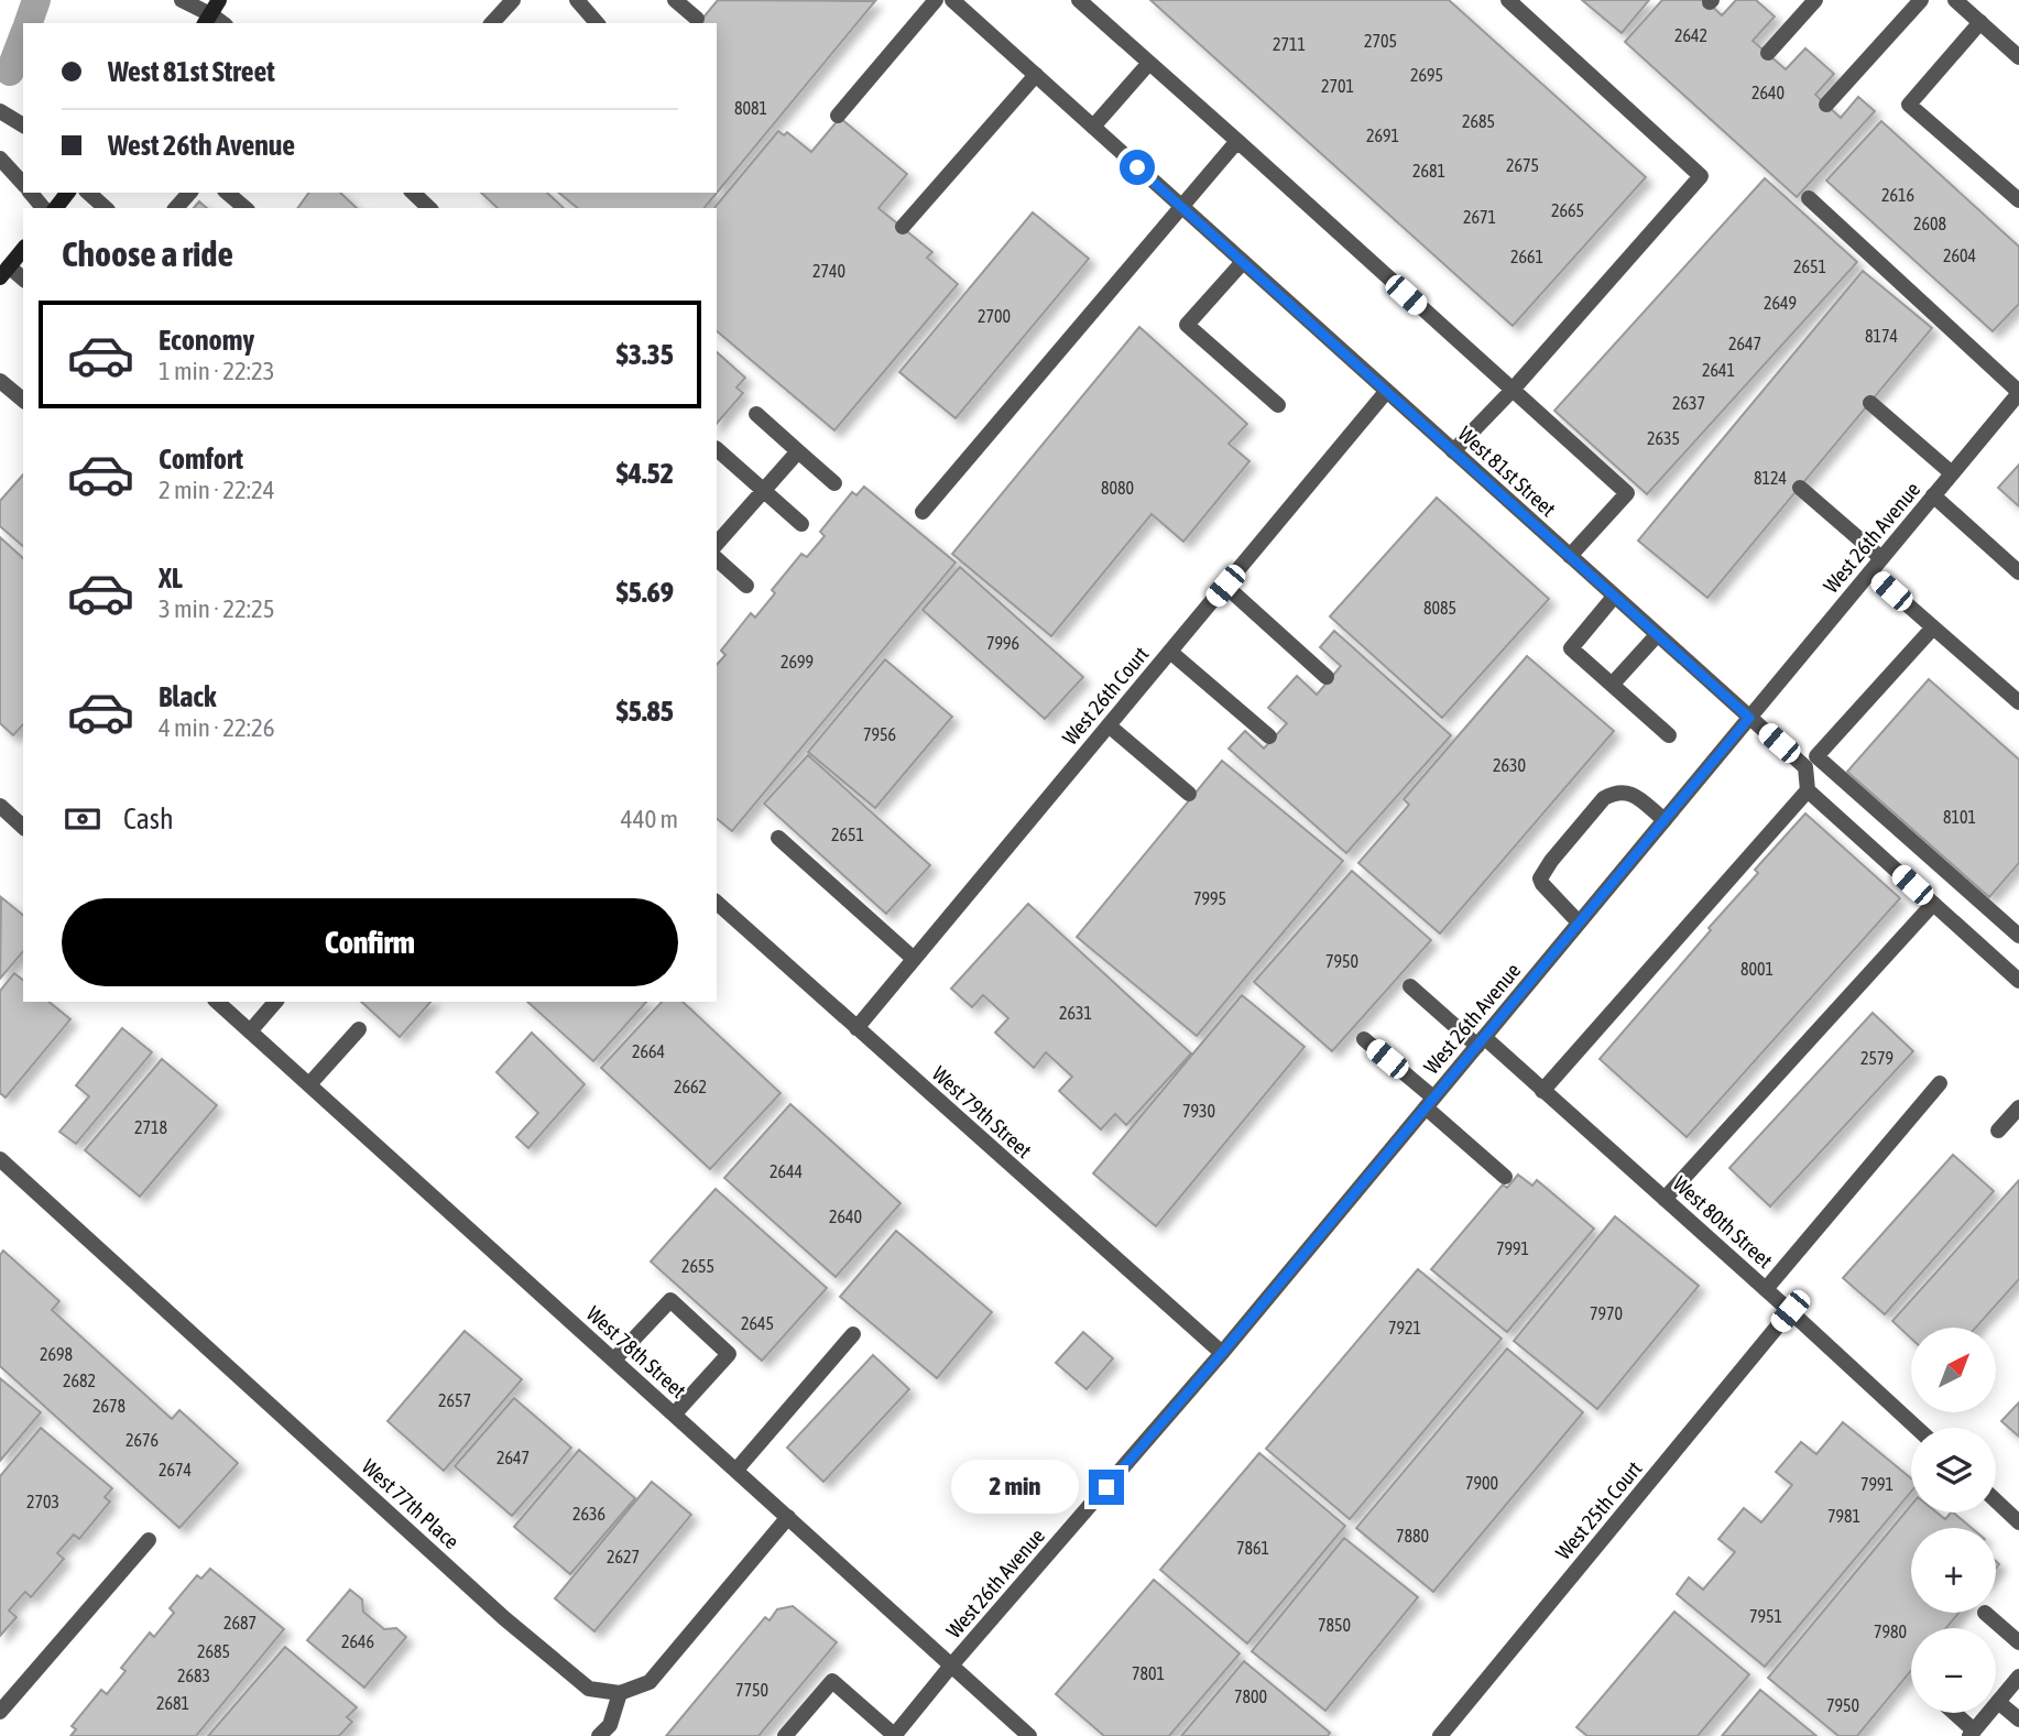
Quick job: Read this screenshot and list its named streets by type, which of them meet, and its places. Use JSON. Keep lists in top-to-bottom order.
{
  "streets": {
    "street": [
      "West 81st Street",
      "West 26th Avenue",
      "West 26th Court",
      "West 79th Street",
      "West 80th Street",
      "West 78th Street",
      "West 77th Place",
      "West 25th Court"
    ]
  },
  "crossings": [
    ["West 81st Street", "West 26th Avenue"],
    ["West 81st Street", "West 26th Court"],
    ["West 26th Avenue", "West 79th Street"],
    ["West 26th Avenue", "West 80th Street"],
    ["West 26th Avenue", "West 78th Street"],
    ["West 26th Court", "West 79th Street"],
    ["West 80th Street", "West 25th Court"]
  ],
  "house_numbers": [
    "2642",
    "2705",
    "2711",
    "2695",
    "2701",
    "2640",
    "8081",
    "2685",
    "2691",
    "2675",
    "2681",
    "2616",
    "2665",
    "2671",
    "2608",
    "2604",
    "2661",
    "2651",
    "2740",
    "2649",
    "2700",
    "8174",
    "2647",
    "2641",
    "2637",
    "2635",
    "8124",
    "8080",
    "8085",
    "7996",
    "2699",
    "7956",
    "2630",
    "8101",
    "2651",
    "7995",
    "7950",
    "8001",
    "2631",
    "2664",
    "2579",
    "2662",
    "7930",
    "2718",
    "2644",
    "2640",
    "7991",
    "2655",
    "7970",
    "2645",
    "7921",
    "2698",
    "2682",
    "2657",
    "2678",
    "2676",
    "2647",
    "2674",
    "7900",
    "7991",
    "2703",
    "2636",
    "7981",
    "7880",
    "7861",
    "2627",
    "7951",
    "2687",
    "7850",
    "7980",
    "2646",
    "2685",
    "7801",
    "2683",
    "7750",
    "7800",
    "2681",
    "7950"
  ],
  "north": "top right",
  "page": {
    "banner": ["West 81st Street", "West 26th Avenue"],
    "heading": "Choose a ride",
    "list": [
      {
        "name": "Economy",
        "note": "1 min · 22:23",
        "value": "$3.35"
      },
      {
        "name": "Comfort",
        "note": "2 min · 22:24",
        "value": "$4.52"
      },
      {
        "name": "XL",
        "note": "3 min · 22:25",
        "value": "$5.69"
      },
      {
        "name": "Black",
        "note": "4 min · 22:26",
        "value": "$5.85"
      }
    ],
    "pay": ["Cash", "440 m"],
    "buttons": "Confirm",
    "map_buttons": ["+", "−"],
    "bubble": "2 min"
  }
}
